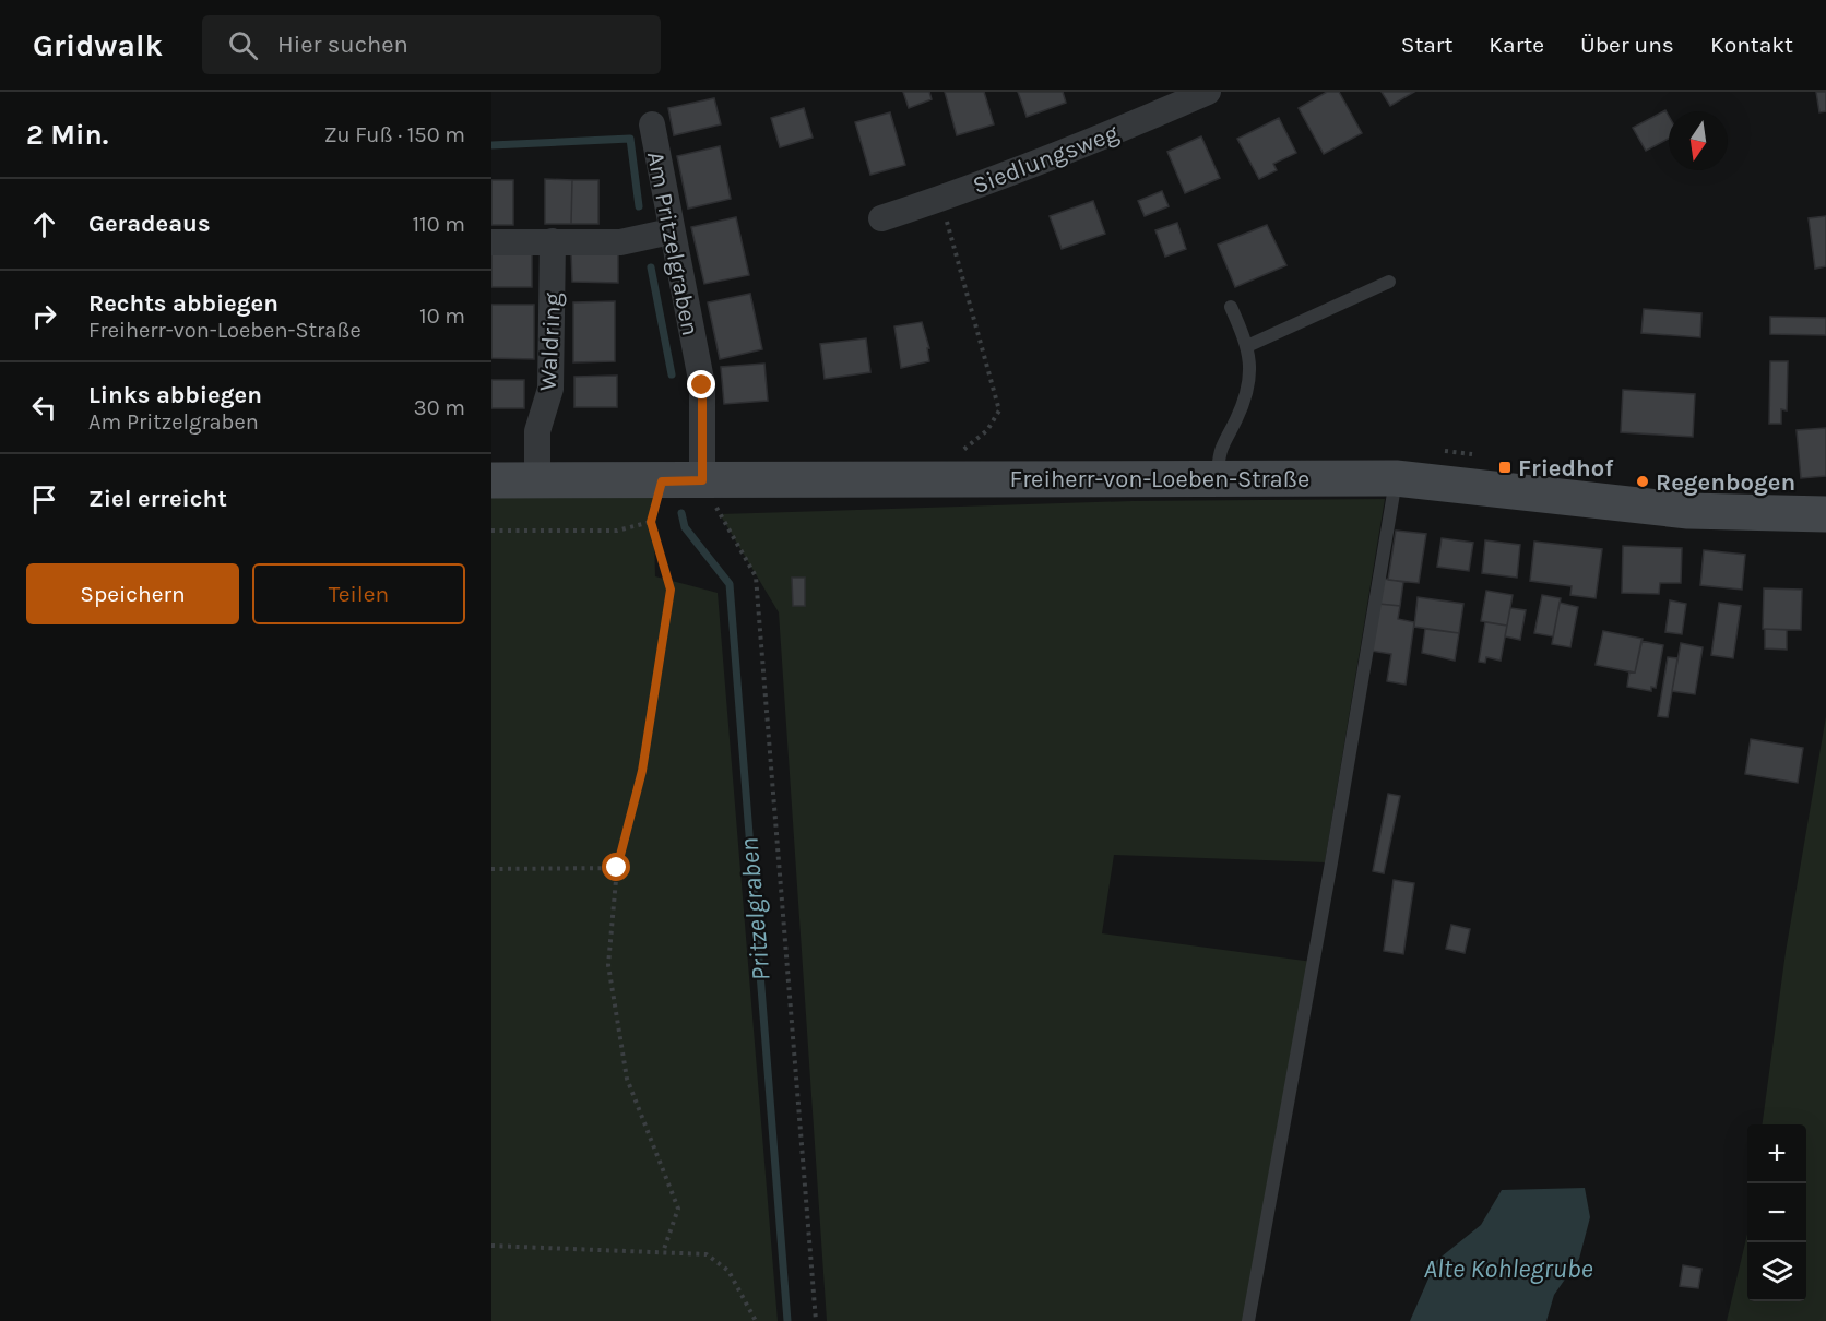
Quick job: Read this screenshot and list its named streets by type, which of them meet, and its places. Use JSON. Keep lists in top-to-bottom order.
{
  "streets": {
    "main road": ["Freiherr-von-Loeben-Straße"],
    "street": ["Siedlungsweg", "Am Pritzelgraben", "Waldring"]
  },
  "crossings": [
    ["Am Pritzelgraben", "Freiherr-von-Loeben-Straße"],
    ["Waldring", "Freiherr-von-Loeben-Straße"]
  ],
  "water": ["Pritzelgraben", "Alte Kohlegrube"],
  "places": {
    "transit": ["Friedhof"],
    "other": ["Regenbogen"]
  },
  "north": "bottom",
  "page": {
    "header": "Gridwalk",
    "search": "Hier suchen",
    "nav": [
      "Start",
      "Karte",
      "Über uns",
      "Kontakt"
    ],
    "heading": ["2 Min.", "Zu Fuß · 150 m"],
    "list": [
      ["Geradeaus", "110 m"],
      ["Rechts abbiegen", "Freiherr-von-Loeben-Straße", "10 m"],
      ["Links abbiegen", "Am Pritzelgraben", "30 m"],
      "Ziel erreicht"
    ],
    "buttons": ["Speichern", "Teilen"],
    "map_buttons": ["+", "−"]
  }
}
